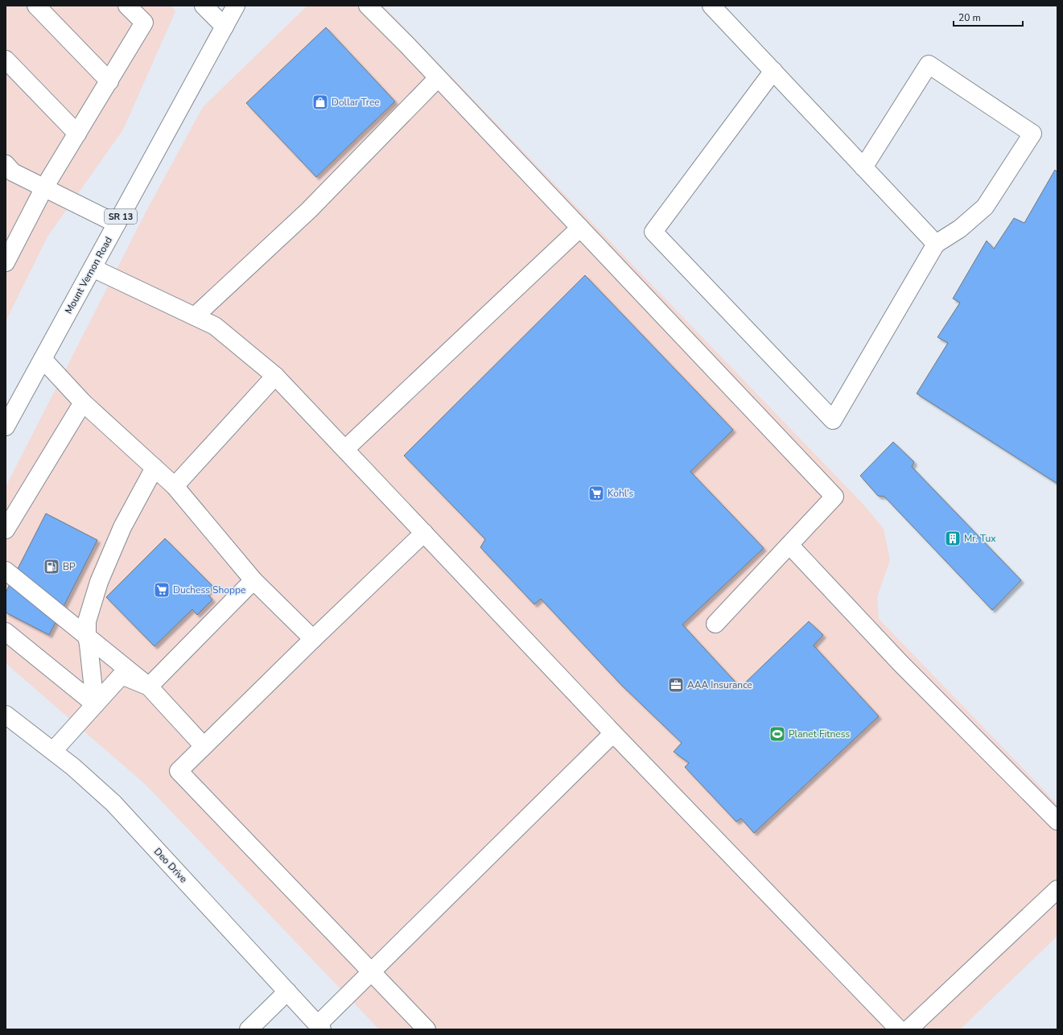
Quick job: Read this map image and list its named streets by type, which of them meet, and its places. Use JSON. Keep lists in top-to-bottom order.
{
  "streets": {
    "main road": ["SR 13", "Mount Vernon Road", "Deo Drive"]
  },
  "places": {
    "shop": ["Dollar Tree"],
    "supermarket": ["Kohl's", "Duchess Shoppe"],
    "building": ["Mr. Tux"],
    "fuel station": ["BP"],
    "office": ["AAA Insurance"],
    "sports": ["Planet Fitness"]
  },
  "scale_bar": "20 m"
}
